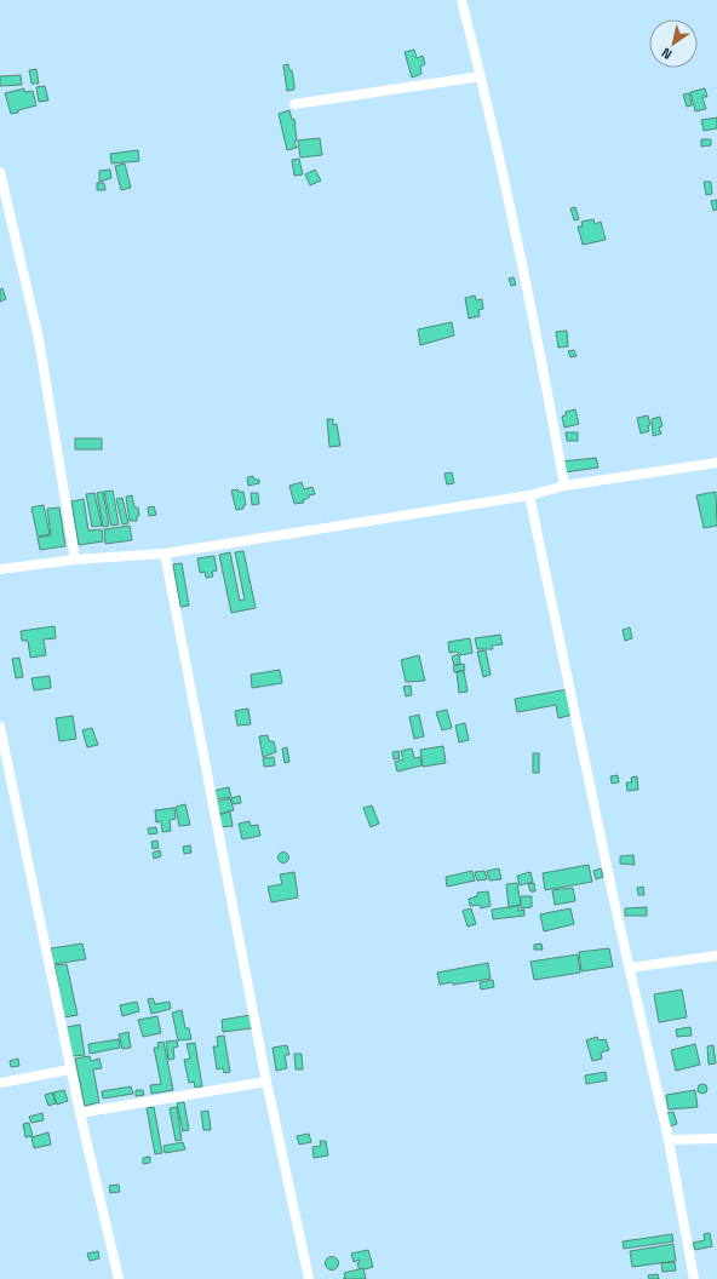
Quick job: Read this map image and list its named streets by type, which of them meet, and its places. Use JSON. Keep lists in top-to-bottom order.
{
  "north": "bottom left"
}
